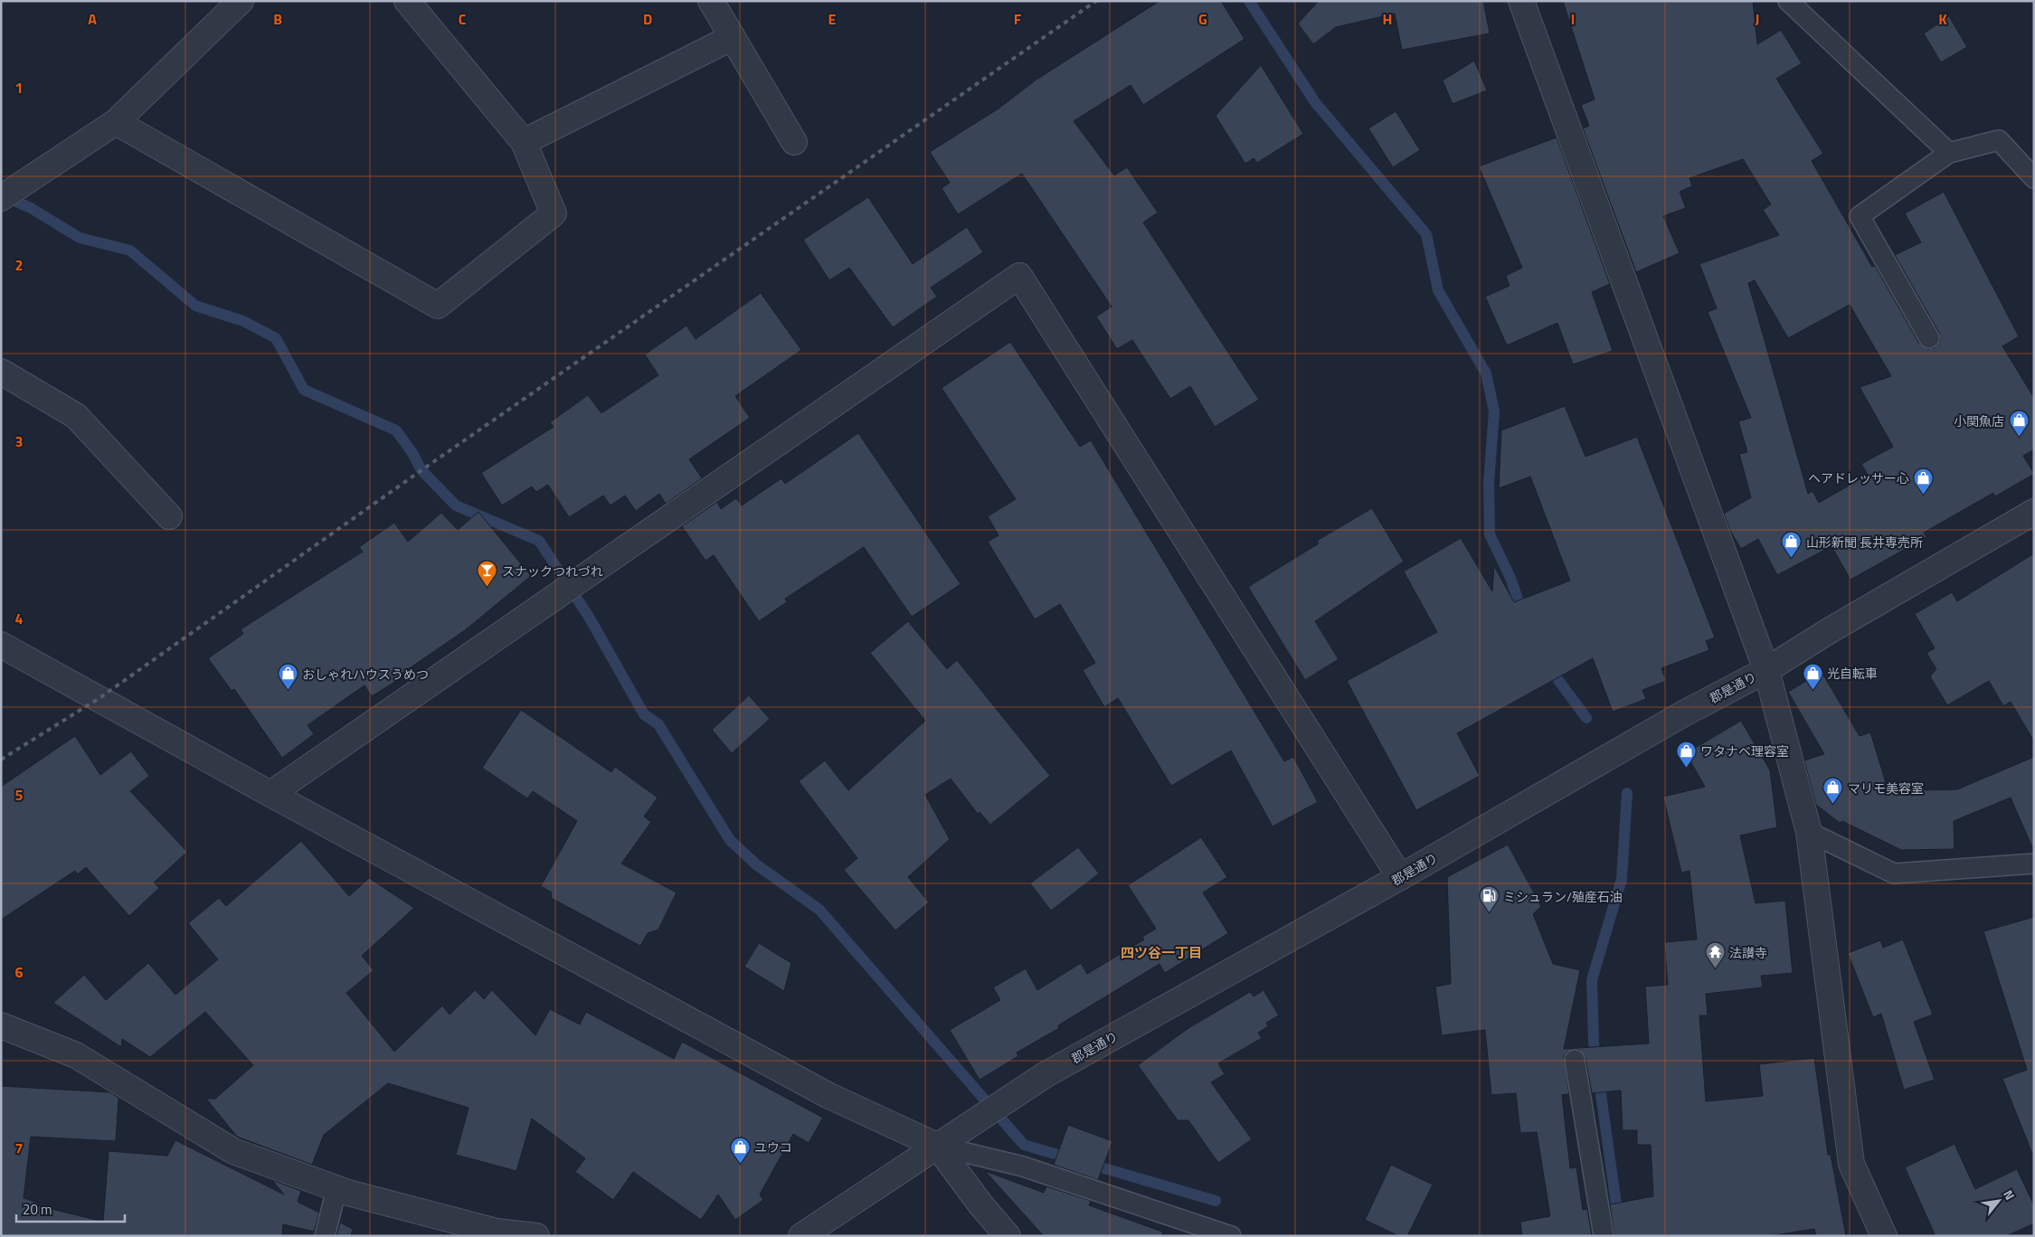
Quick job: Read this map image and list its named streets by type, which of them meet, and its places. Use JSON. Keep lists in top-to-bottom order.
{
  "streets": {
    "street": ["郡是通り"]
  },
  "districts": ["四ツ谷一丁目"],
  "places": {
    "shop": [
      "小関魚店",
      "ヘアドレッサー心",
      "山形新聞 長井専売所",
      "光自転車",
      "おしゃれハウスうめつ",
      "ワタナベ理容室",
      "マリモ美容室",
      "ユウコ"
    ],
    "bar": ["スナックつれづれ"],
    "fuel station": ["ミシュラン/殖産石油"],
    "temple": ["法讃寺"]
  },
  "scale_bar": "20 m",
  "north": "top right",
  "grid": {
    "columns": [
      "A",
      "B",
      "C",
      "D",
      "E",
      "F",
      "G",
      "H",
      "I",
      "J",
      "K"
    ],
    "rows": [
      "1",
      "2",
      "3",
      "4",
      "5",
      "6",
      "7"
    ]
  }
}
